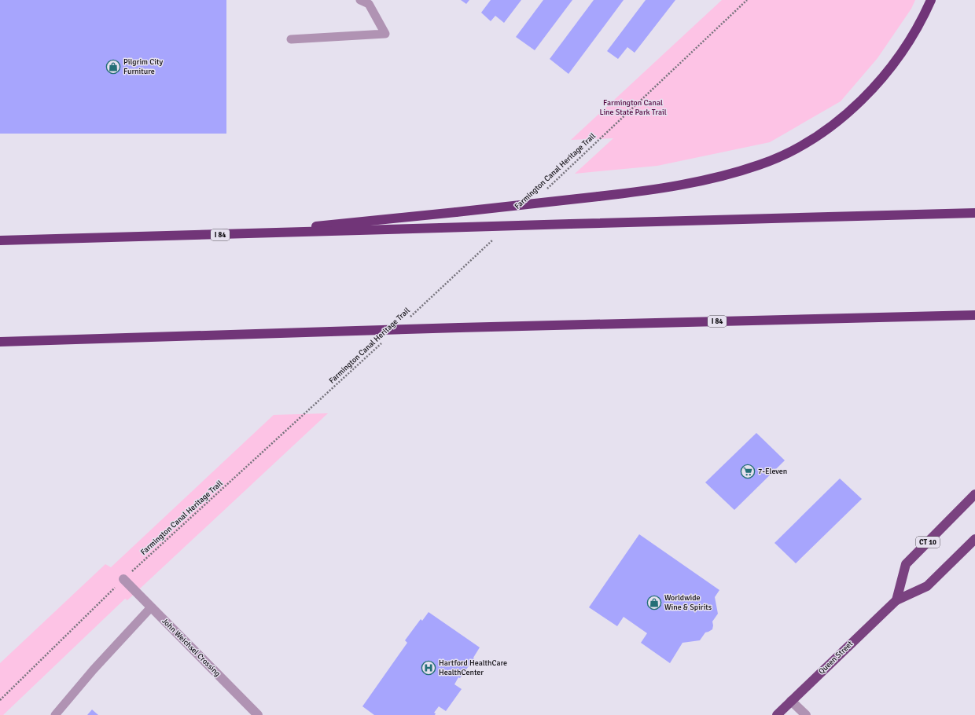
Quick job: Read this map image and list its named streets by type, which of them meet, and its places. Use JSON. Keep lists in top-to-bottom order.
{
  "streets": {
    "highway": ["I 84", "CT 10", "Queen Street"],
    "street": ["John Weichsel Crossing"],
    "path": ["Farmington Canal Heritage Trail"]
  },
  "crossings": [
    ["Farmington Canal Heritage Trail", "John Weichsel Crossing"],
    ["CT 10", "Queen Street"]
  ],
  "parks": ["Farmington Canal Line State Park Trail"],
  "places": {
    "shop": ["Pilgrim City Furniture", "Worldwide Wine & Spirits"],
    "supermarket": ["7-Eleven"],
    "hospital": ["Hartford HealthCare HealthCenter"]
  }
}
